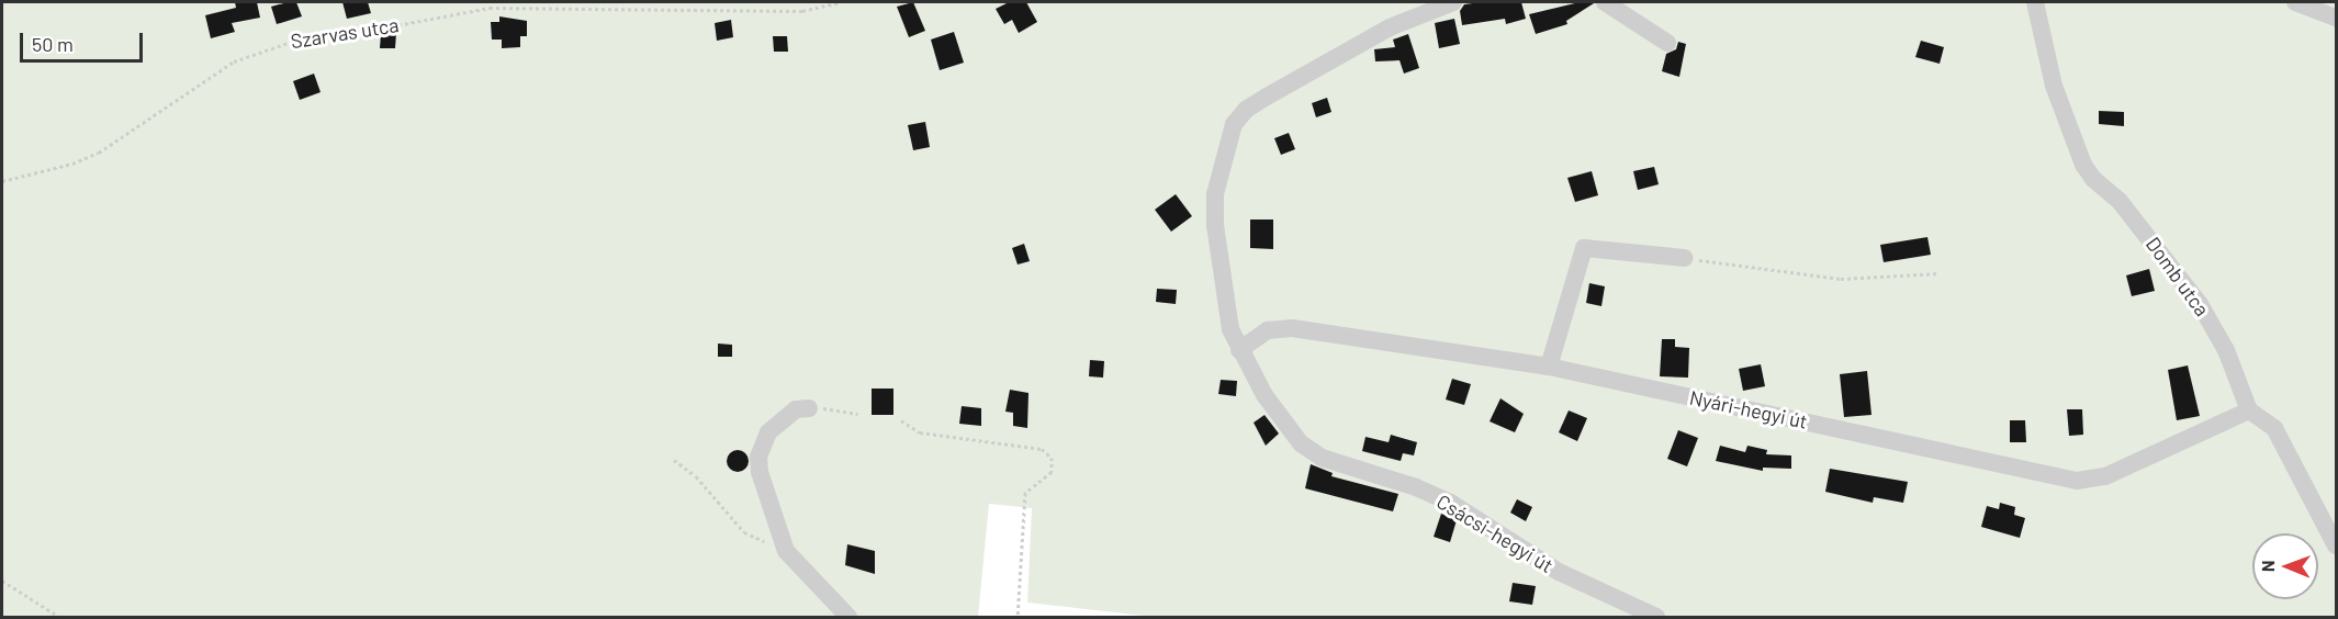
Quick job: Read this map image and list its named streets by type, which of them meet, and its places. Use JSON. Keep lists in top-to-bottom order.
{
  "streets": {
    "street": ["Domb utca", "Nyári-hegyi út", "Csácsi-hegyi út"],
    "path": ["Szarvas utca"]
  },
  "crossings": [
    ["Domb utca", "Nyári-hegyi út"],
    ["Nyári-hegyi út", "Csácsi-hegyi út"]
  ],
  "scale_bar": "50 m",
  "north": "left"
}
